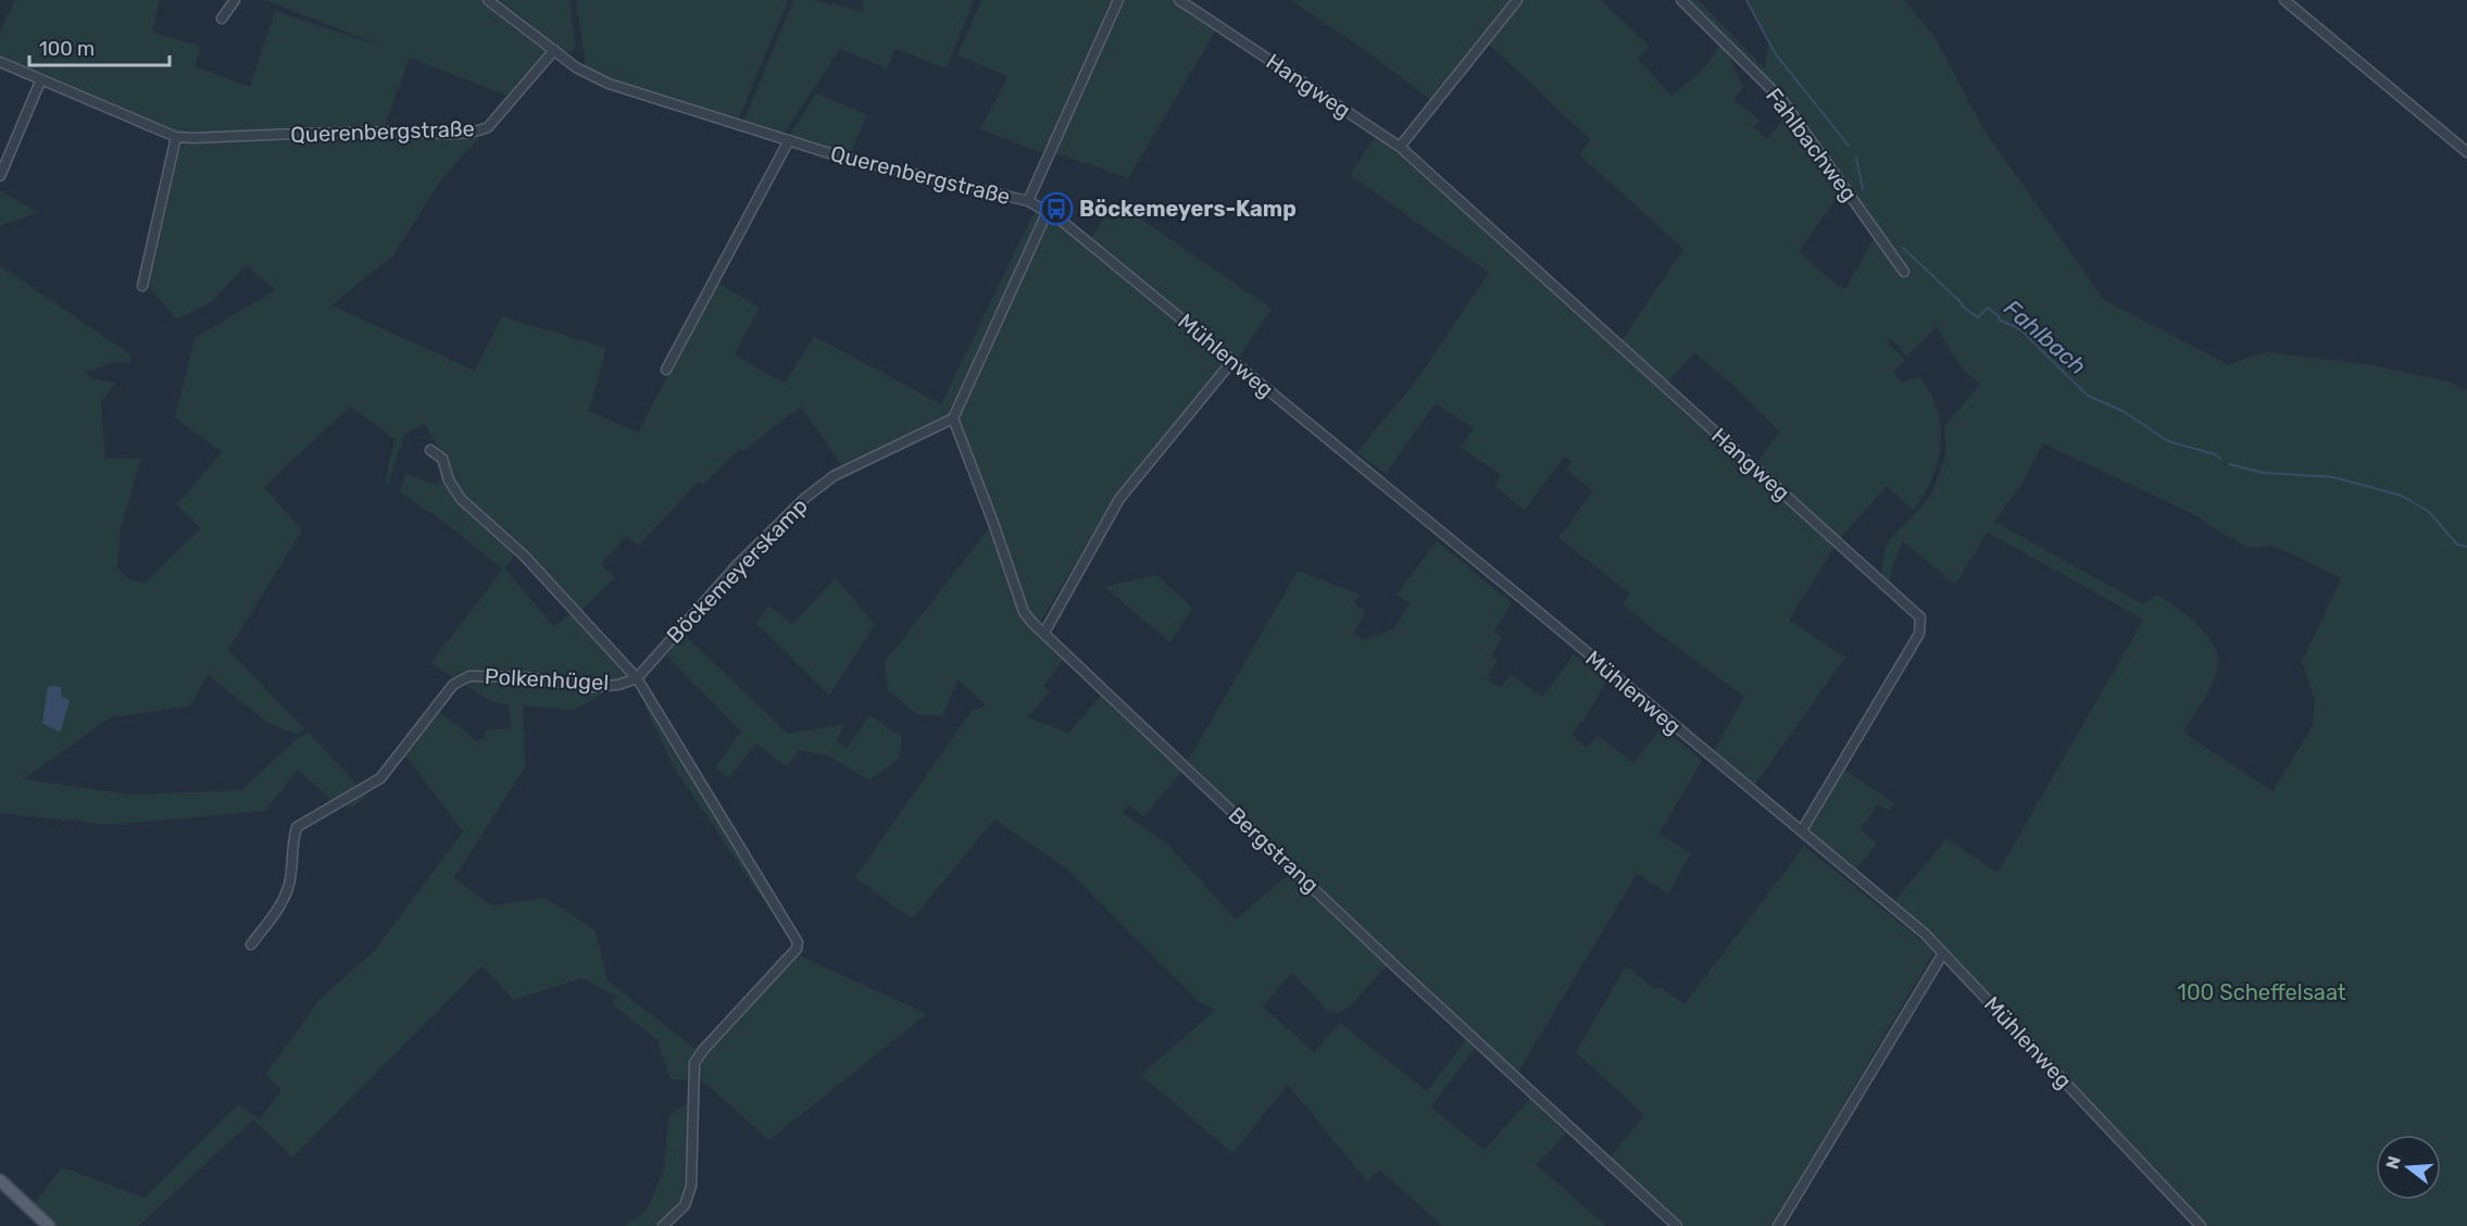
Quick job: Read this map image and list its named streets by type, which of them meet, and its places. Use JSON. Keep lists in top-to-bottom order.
{
  "streets": {
    "street": [
      "Hangweg",
      "Querenbergstraße",
      "Fahlbachweg",
      "Mühlenweg",
      "Böckemeyerskamp",
      "Polkenhügel",
      "Bergstrang"
    ]
  },
  "crossings": [
    ["Hangweg", "Mühlenweg"],
    ["Querenbergstraße", "Mühlenweg"],
    ["Böckemeyerskamp", "Polkenhügel"],
    ["Böckemeyerskamp", "Bergstrang"]
  ],
  "water": ["Fahlbach"],
  "parks": ["100 Scheffelsaat"],
  "places": {
    "bus stop": ["Böckemeyers-Kamp"]
  },
  "scale_bar": "100 m",
  "north": "left"
}
